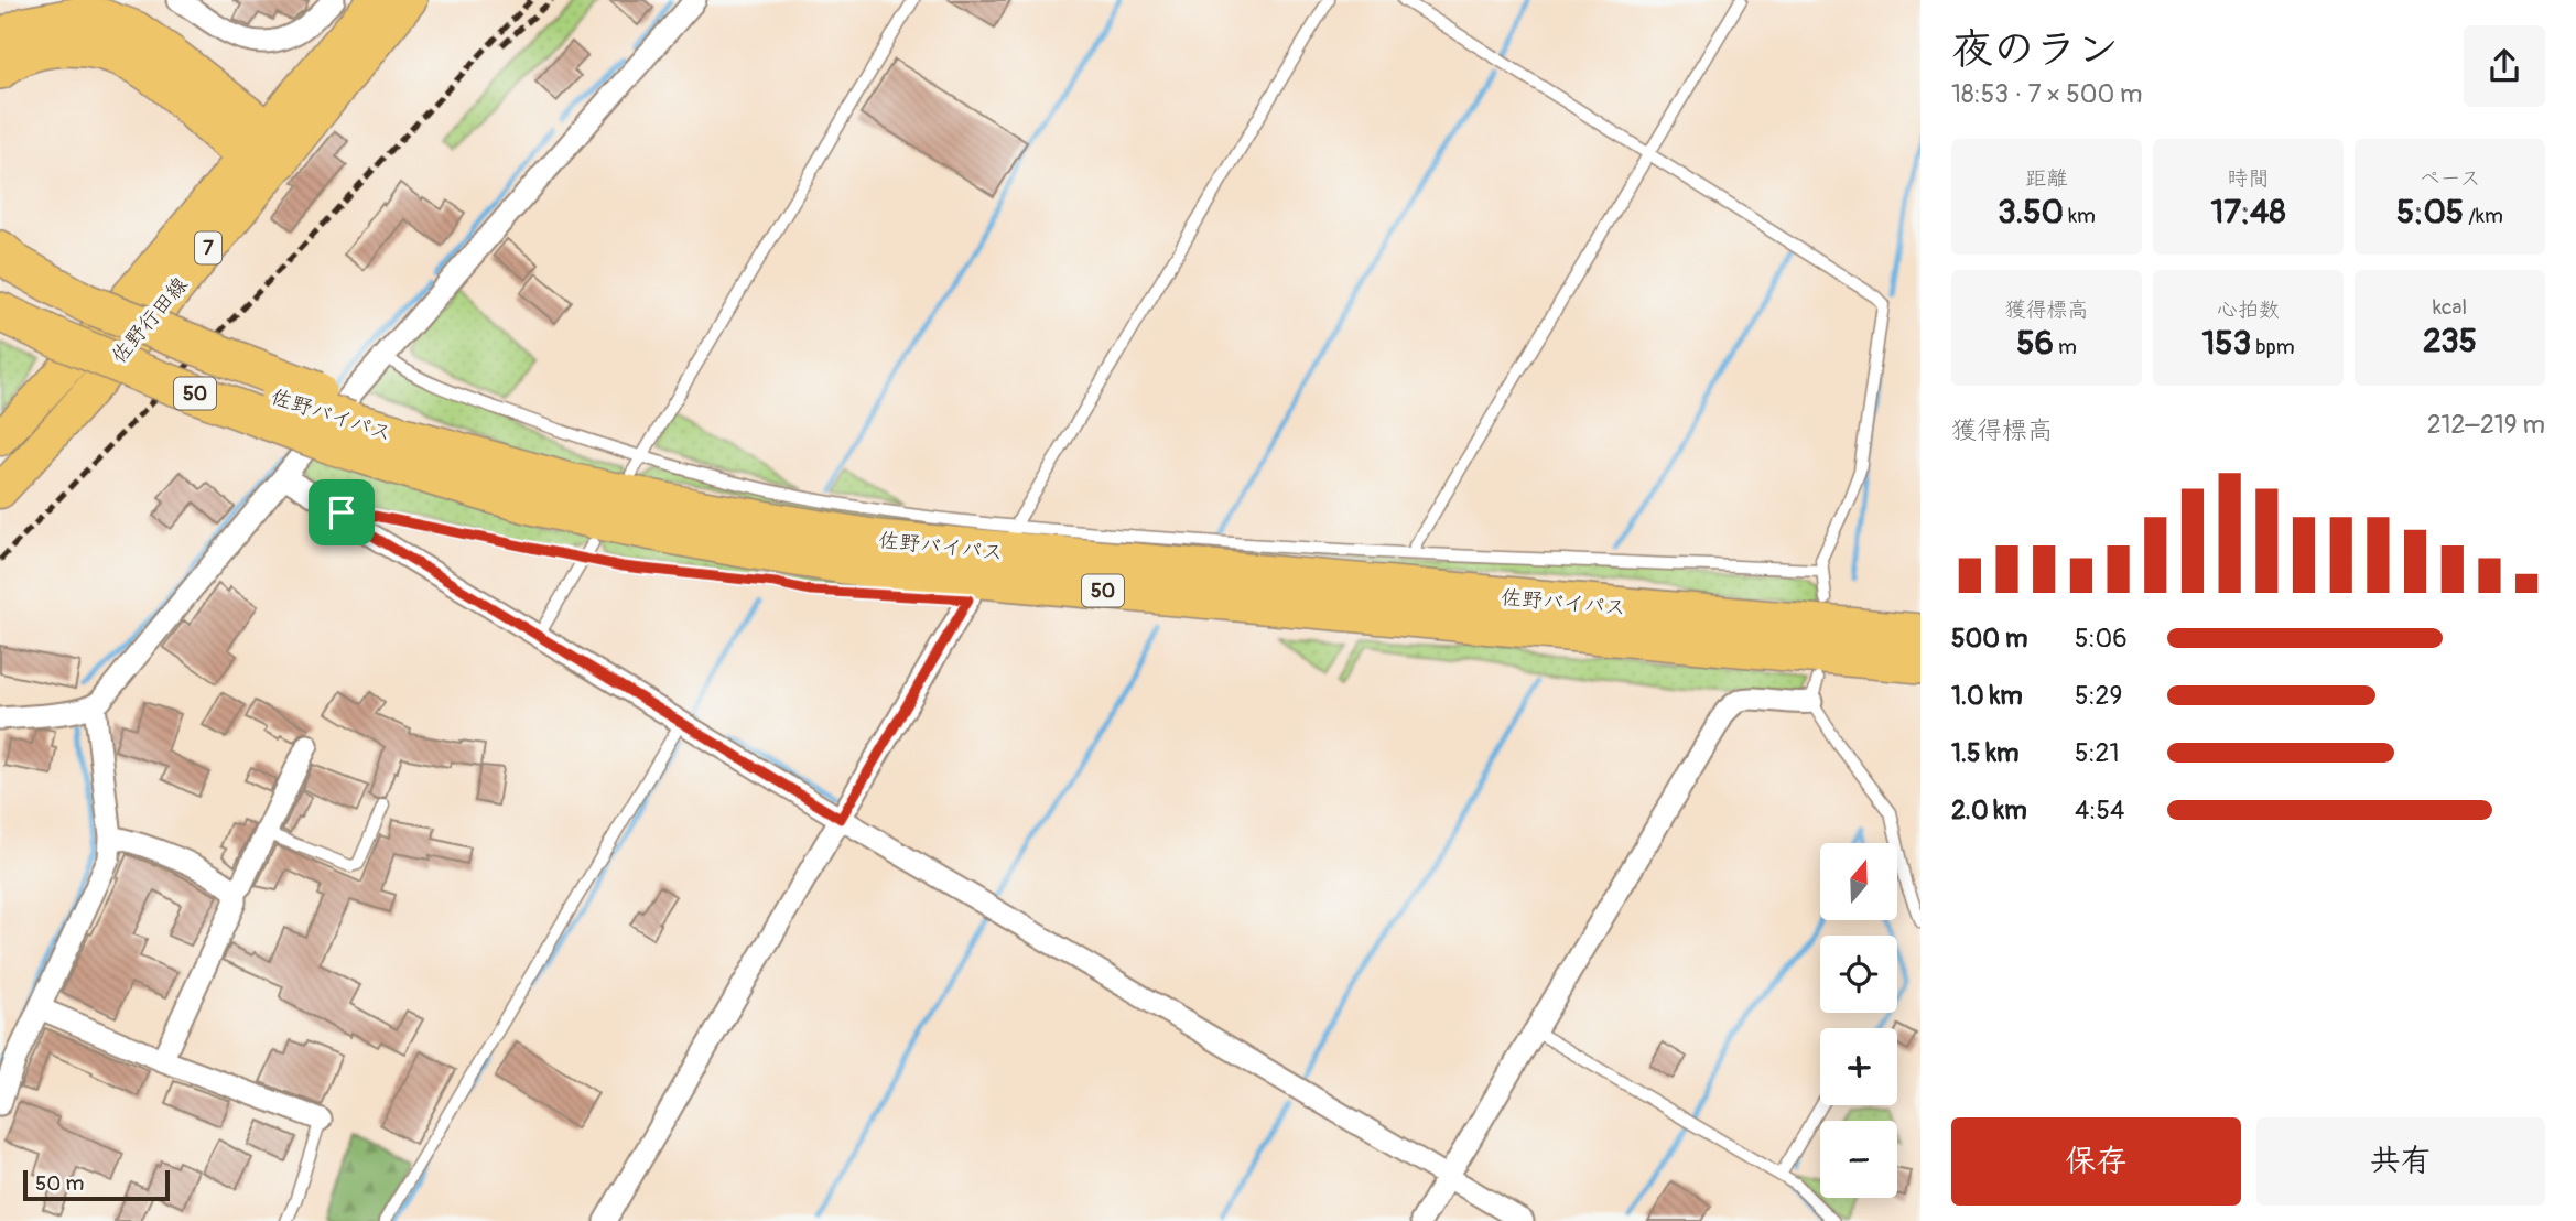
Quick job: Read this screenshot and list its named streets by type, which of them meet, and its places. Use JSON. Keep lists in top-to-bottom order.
{
  "streets": {
    "highway": ["50", "佐野バイパス"],
    "main road": ["7", "佐野行田線"]
  },
  "scale_bar": "50 m",
  "north": "top",
  "page": {
    "heading": ["夜のラン", "18:53 · 7 × 500 m"],
    "stats": [
      ["距離", "3.50 km"],
      ["時間", "17:48"],
      ["ペース", "5:05 /km"],
      ["獲得標高", "56 m"],
      ["心拍数", "153 bpm"],
      ["kcal", "235"]
    ],
    "chart": ["獲得標高", "212–219 m"],
    "list": [
      {
        "name": "500 m",
        "note": "5:06"
      },
      {
        "name": "1.0 km",
        "note": "5:29"
      },
      {
        "name": "1.5 km",
        "note": "5:21"
      },
      {
        "name": "2.0 km",
        "note": "4:54"
      }
    ],
    "map_buttons": ["+", "−"],
    "buttons": ["保存", "共有"],
    "scale": "50 m"
  }
}
